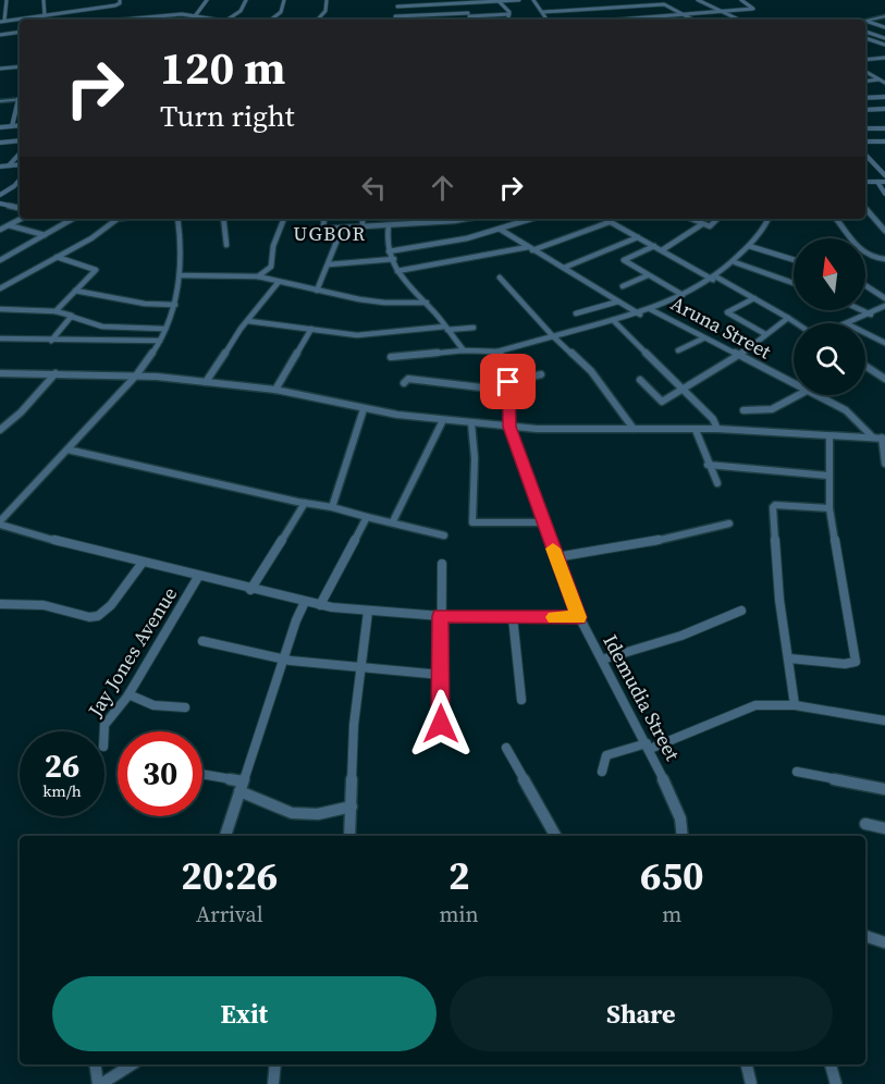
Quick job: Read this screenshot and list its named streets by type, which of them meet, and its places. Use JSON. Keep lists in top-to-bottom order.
{
  "streets": {
    "street": ["Aruna Street", "Jay Jones Avenue", "Idemudia Street"]
  },
  "districts": ["UGBOR"],
  "north": "top",
  "page": {
    "turn": ["120 m", "Turn right"],
    "speed": "26 km/h",
    "limit": "30",
    "eta": [
      "20:26",
      "Arrival",
      "2",
      "min",
      "650",
      "m"
    ],
    "buttons": ["Exit", "Share"]
  }
}
